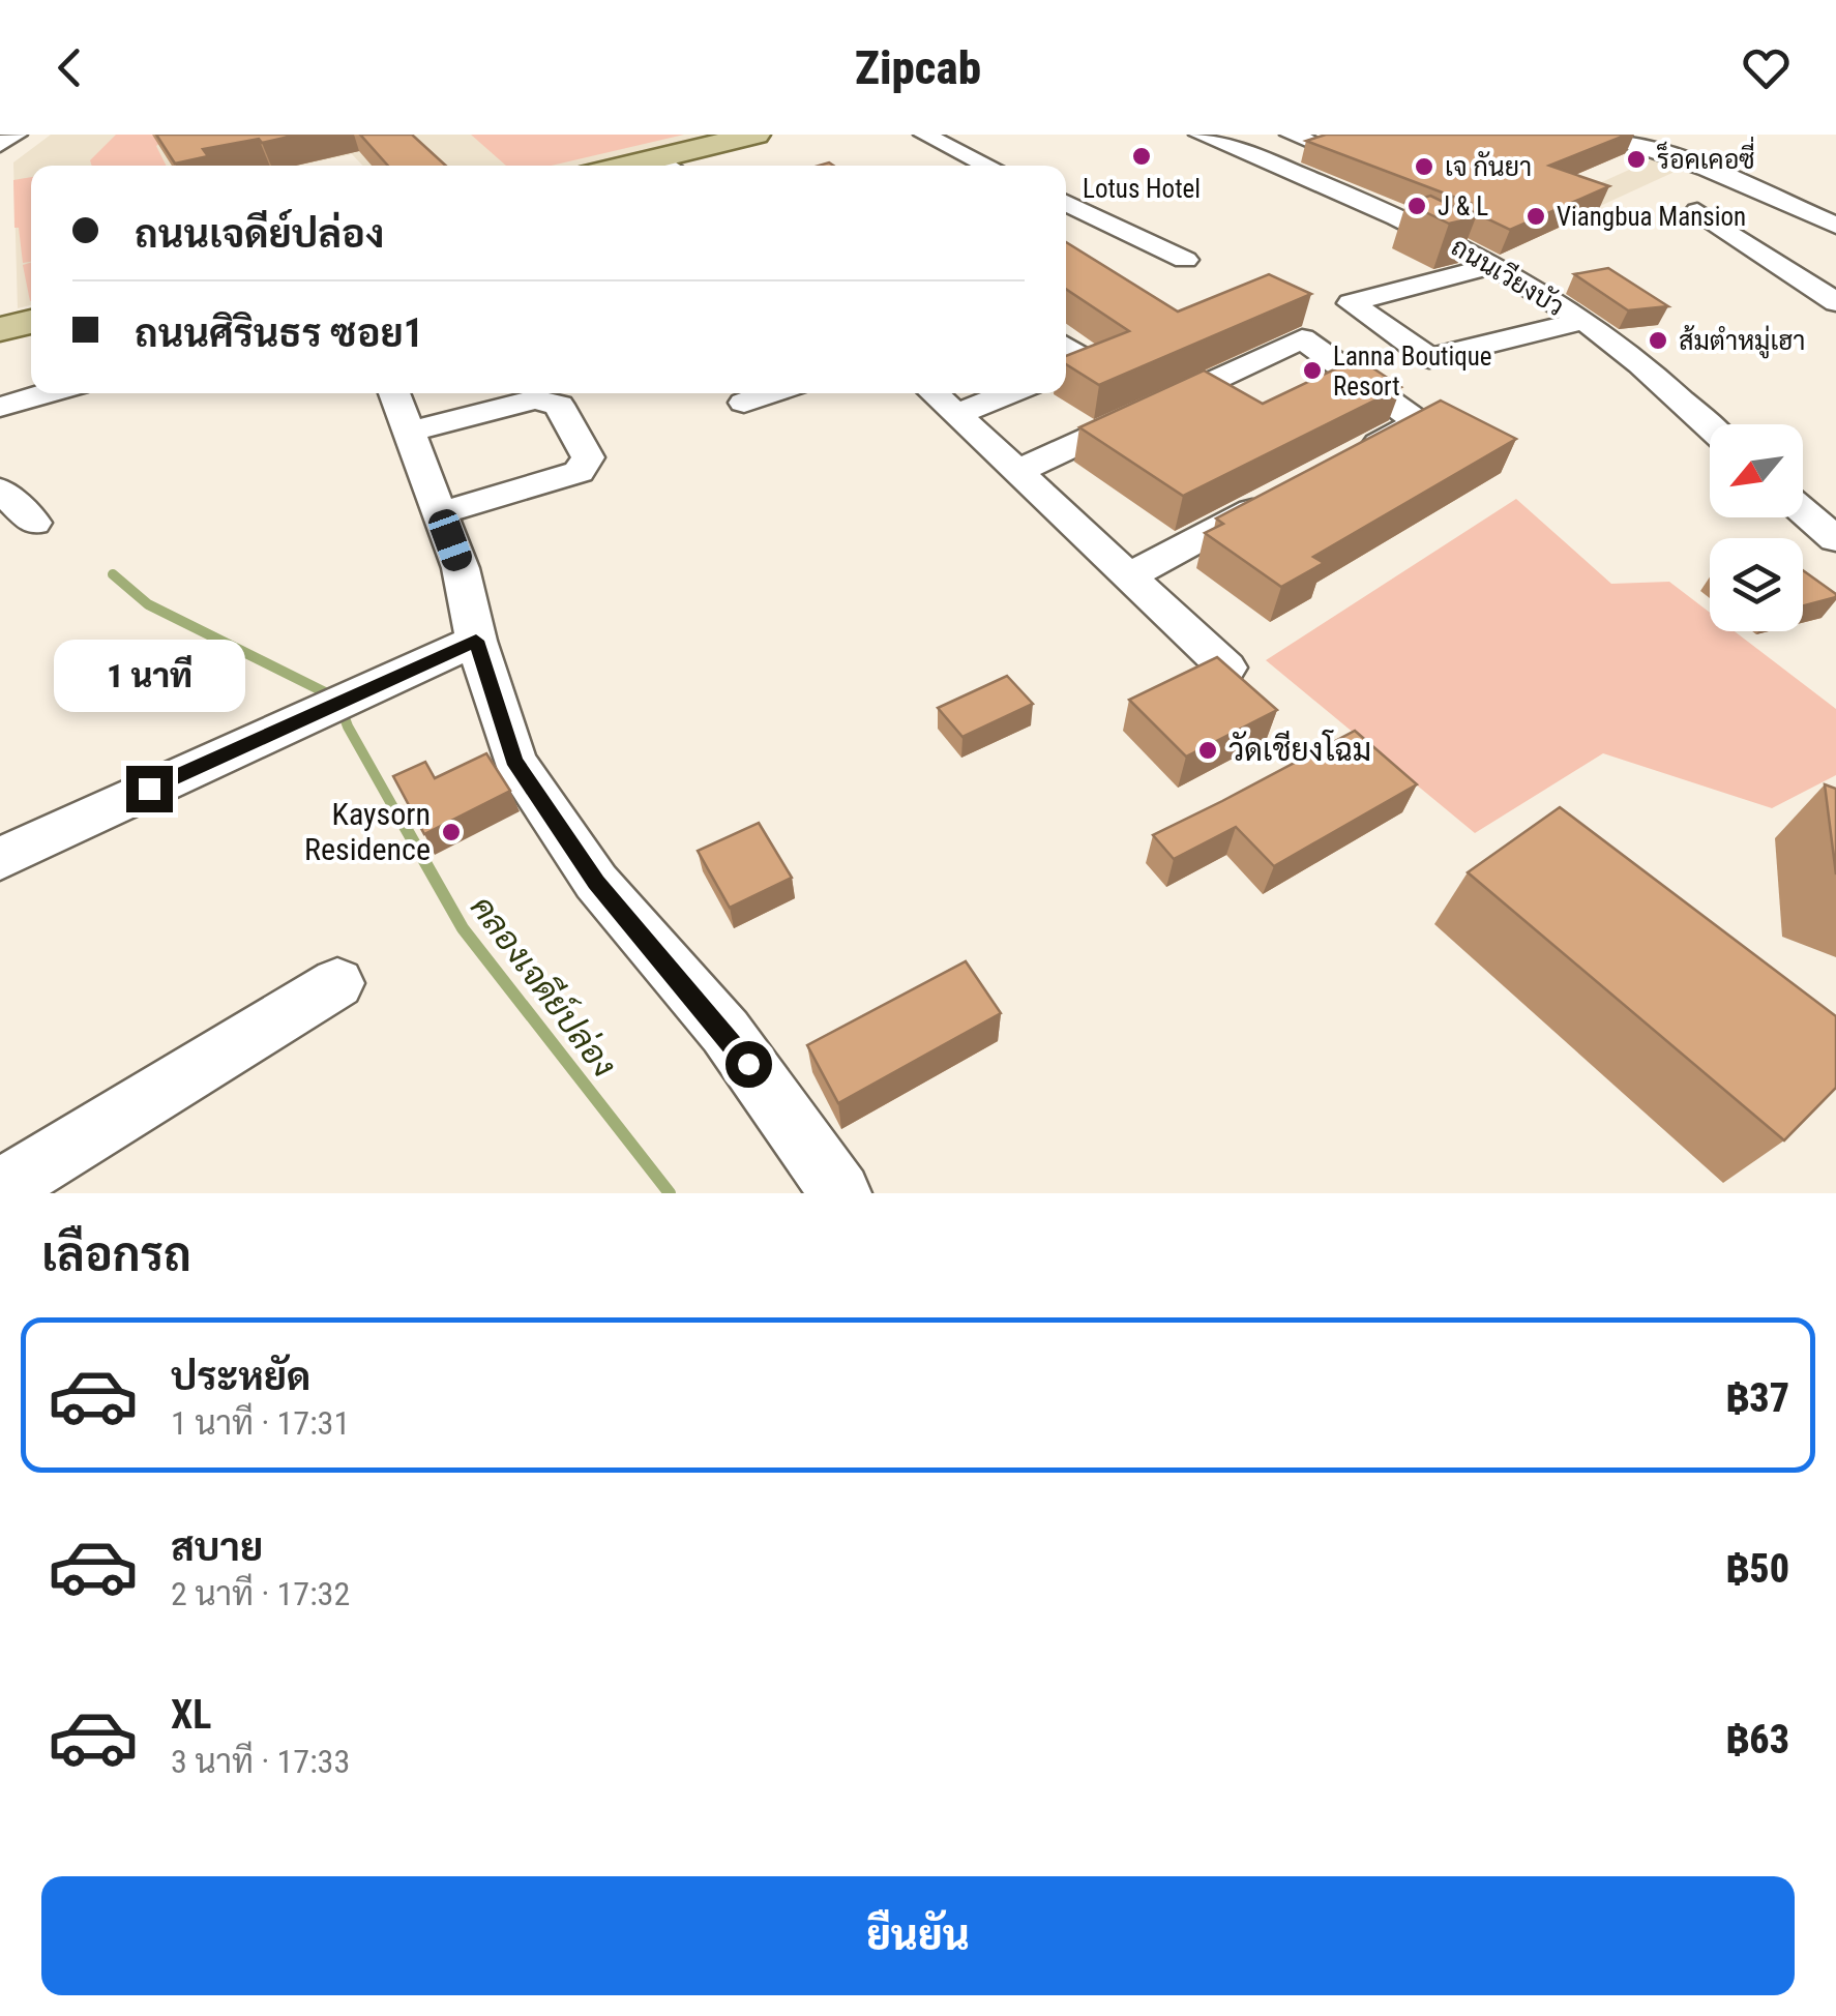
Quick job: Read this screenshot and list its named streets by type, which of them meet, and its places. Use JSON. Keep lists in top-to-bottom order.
{
  "streets": {
    "street": ["ถนนเวียงบัว"]
  },
  "water": ["คลองเจดีย์ปล่อง"],
  "places": [
    "Lotus Hotel",
    "ร็อคเคอซี่",
    "เจ กันยา",
    "J & L",
    "Viangbua Mansion",
    "ส้มตำหมู่เฮา",
    "Lanna Boutique Resort",
    "วัดเชียงโฉม",
    "Kaysorn Residence"
  ],
  "north": "bottom left",
  "page": {
    "header": "Zipcab",
    "banner": ["ถนนเจดีย์ปล่อง", "ถนนศิรินธร ซอย1"],
    "bubble": "1 นาที",
    "heading": "เลือกรถ",
    "list": [
      {
        "name": "ประหยัด",
        "note": "1 นาที · 17:31",
        "value": "฿37"
      },
      {
        "name": "สบาย",
        "note": "2 นาที · 17:32",
        "value": "฿50"
      },
      {
        "name": "XL",
        "note": "3 นาที · 17:33",
        "value": "฿63"
      }
    ],
    "buttons": "ยืนยัน"
  }
}
